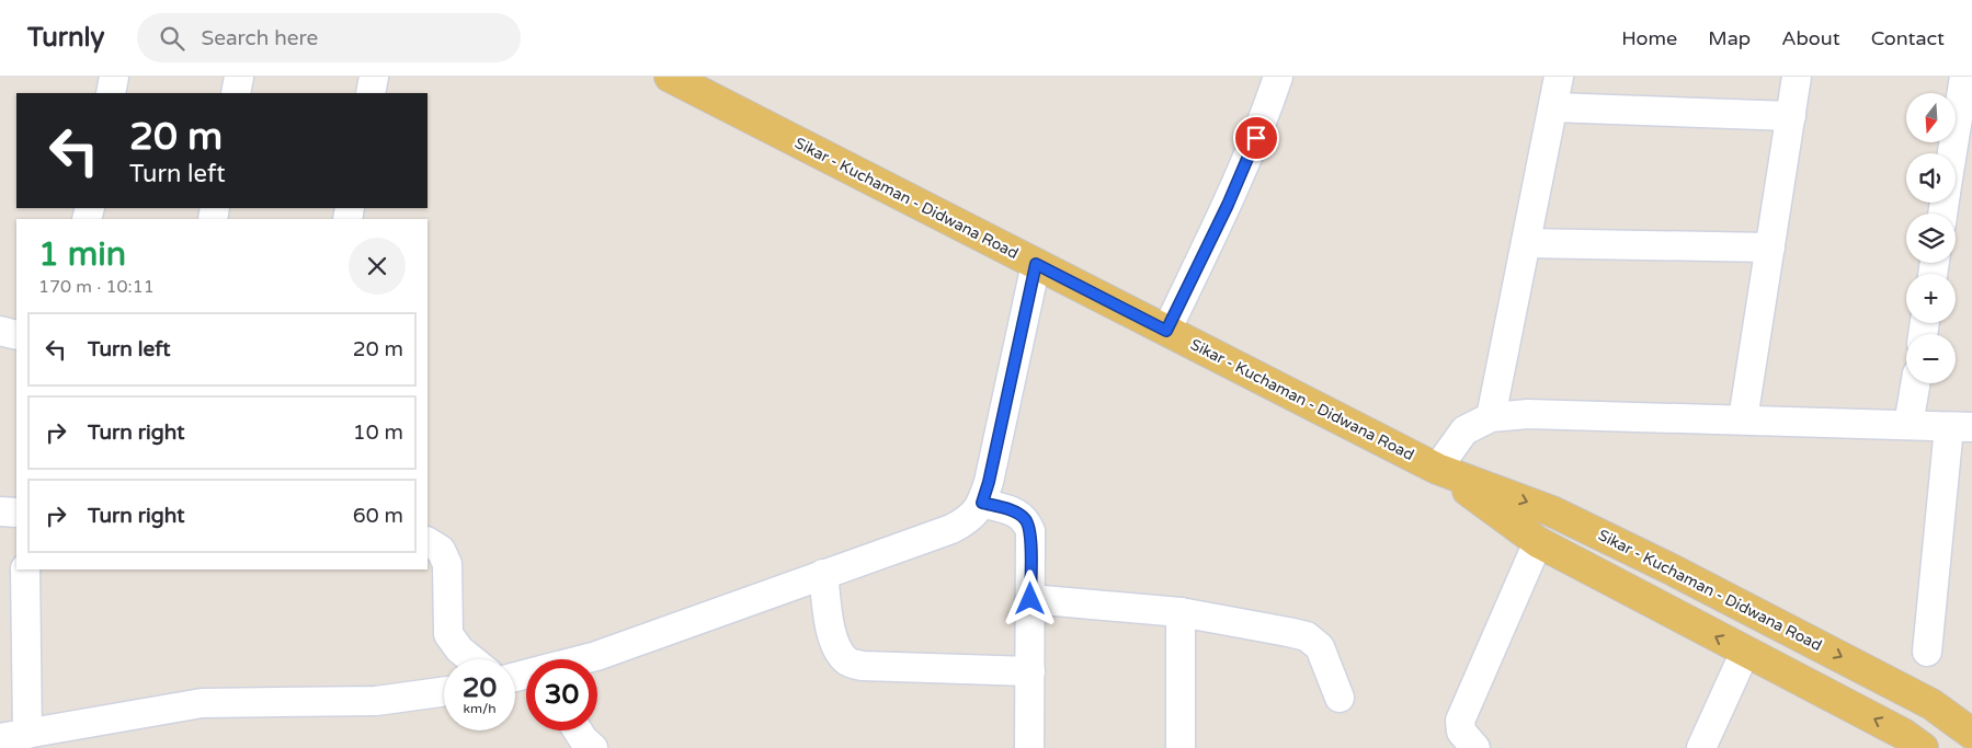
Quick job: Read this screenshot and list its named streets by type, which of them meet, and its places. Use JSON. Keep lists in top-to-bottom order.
{
  "streets": {
    "main road": ["Sikar - Kuchaman - Didwana Road"]
  },
  "north": "bottom",
  "page": {
    "header": "Turnly",
    "search": "Search here",
    "nav": [
      "Home",
      "Map",
      "About",
      "Contact"
    ],
    "map_buttons": ["+", "−"],
    "turn": ["20 m", "Turn left"],
    "heading": ["1 min", "170 m · 10:11"],
    "list": [
      {
        "name": "Turn left",
        "value": "20 m"
      },
      {
        "name": "Turn right",
        "value": "10 m"
      },
      {
        "name": "Turn right",
        "value": "60 m"
      }
    ],
    "speed": "20 km/h",
    "limit": "30"
  }
}
